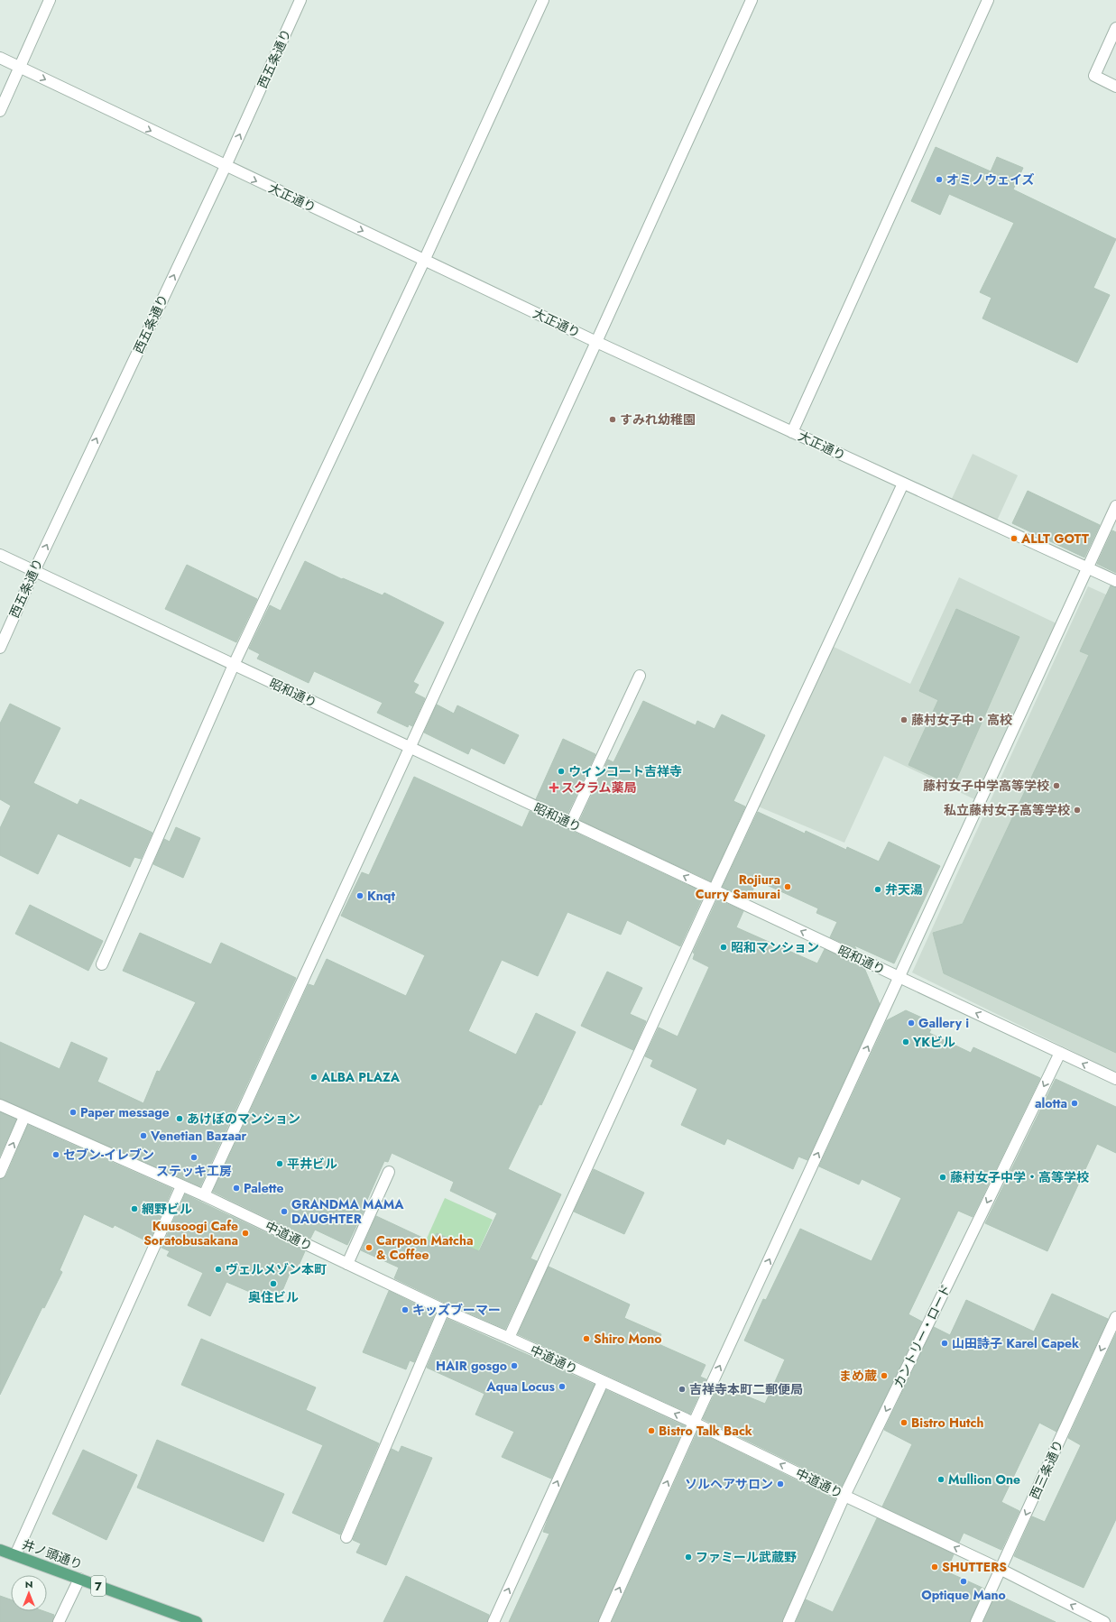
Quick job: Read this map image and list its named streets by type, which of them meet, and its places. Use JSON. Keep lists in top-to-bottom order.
{
  "streets": {
    "main road": ["井ノ頭通り", "7"],
    "street": [
      "西五条通り",
      "大正通り",
      "昭和通り",
      "中道通り",
      "カントリー・ロード",
      "西三条通り"
    ]
  },
  "crossings": [
    ["西五条通り", "大正通り"],
    ["西五条通り", "昭和通り"],
    ["昭和通り", "カントリー・ロード"],
    ["中道通り", "カントリー・ロード"],
    ["中道通り", "西三条通り"]
  ],
  "one_way": [
    "西五条通り",
    "大正通り",
    "昭和通り",
    "中道通り",
    "カントリー・ロード",
    "西三条通り"
  ],
  "places": {
    "other": [
      "オミノウェイズ",
      "すみれ幼稚園",
      "ALLT GOTT",
      "藤村女子中・高校",
      "ウィンコート吉祥寺",
      "藤村女子中学高等学校",
      "私立藤村女子高等学校",
      "Rojiura Curry Samurai",
      "弁天湯",
      "Knqt",
      "昭和マンション",
      "Gallery i",
      "YKビル",
      "ALBA PLAZA",
      "alotta",
      "Paper message",
      "あけぼのマンション",
      "Venetian Bazaar",
      "セブン-イレブン",
      "ステッキ工房",
      "平井ビル",
      "藤村女子中学・高等学校",
      "Palette",
      "網野ビル",
      "GRANDMA MAMA DAUGHTER",
      "Kuusoogi Cafe Soratobusakana",
      "Carpoon Matcha & Coffee",
      "ヴェルメゾン本町",
      "奥住ビル",
      "キッズブーマー",
      "Shiro Mono",
      "山田詩子 Karel Capek",
      "HAIR gosgo",
      "まめ蔵",
      "Aqua Locus",
      "吉祥寺本町二郵便局",
      "Bistro Hutch",
      "Bistro Talk Back",
      "Mullion One",
      "ソルヘアサロン",
      "ファミール武蔵野",
      "SHUTTERS",
      "Optique Mano"
    ],
    "health": ["スクラム薬局"]
  },
  "north": "top"
}
